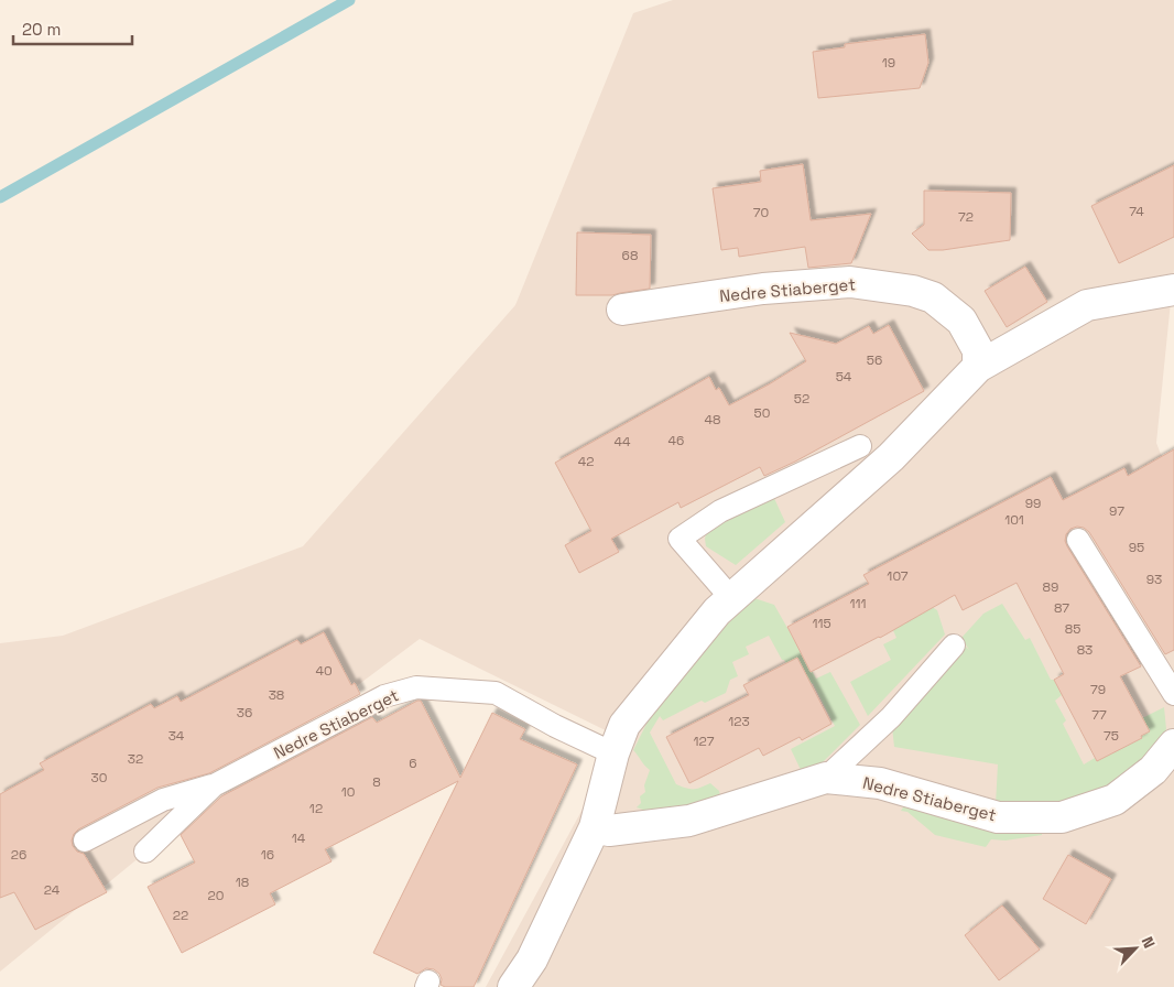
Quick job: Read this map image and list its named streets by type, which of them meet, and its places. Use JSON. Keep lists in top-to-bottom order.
{
  "streets": {
    "street": ["Nedre Stiaberget"]
  },
  "house_numbers": [
    "19",
    "74",
    "70",
    "72",
    "68",
    "56",
    "54",
    "52",
    "50",
    "48",
    "46",
    "44",
    "42",
    "99",
    "97",
    "101",
    "95",
    "107",
    "93",
    "89",
    "111",
    "87",
    "115",
    "85",
    "83",
    "40",
    "79",
    "38",
    "36",
    "77",
    "123",
    "34",
    "75",
    "127",
    "32",
    "6",
    "30",
    "8",
    "10",
    "12",
    "14",
    "26",
    "16",
    "18",
    "24",
    "20",
    "22"
  ],
  "scale_bar": "20 m",
  "north": "top right"
}
